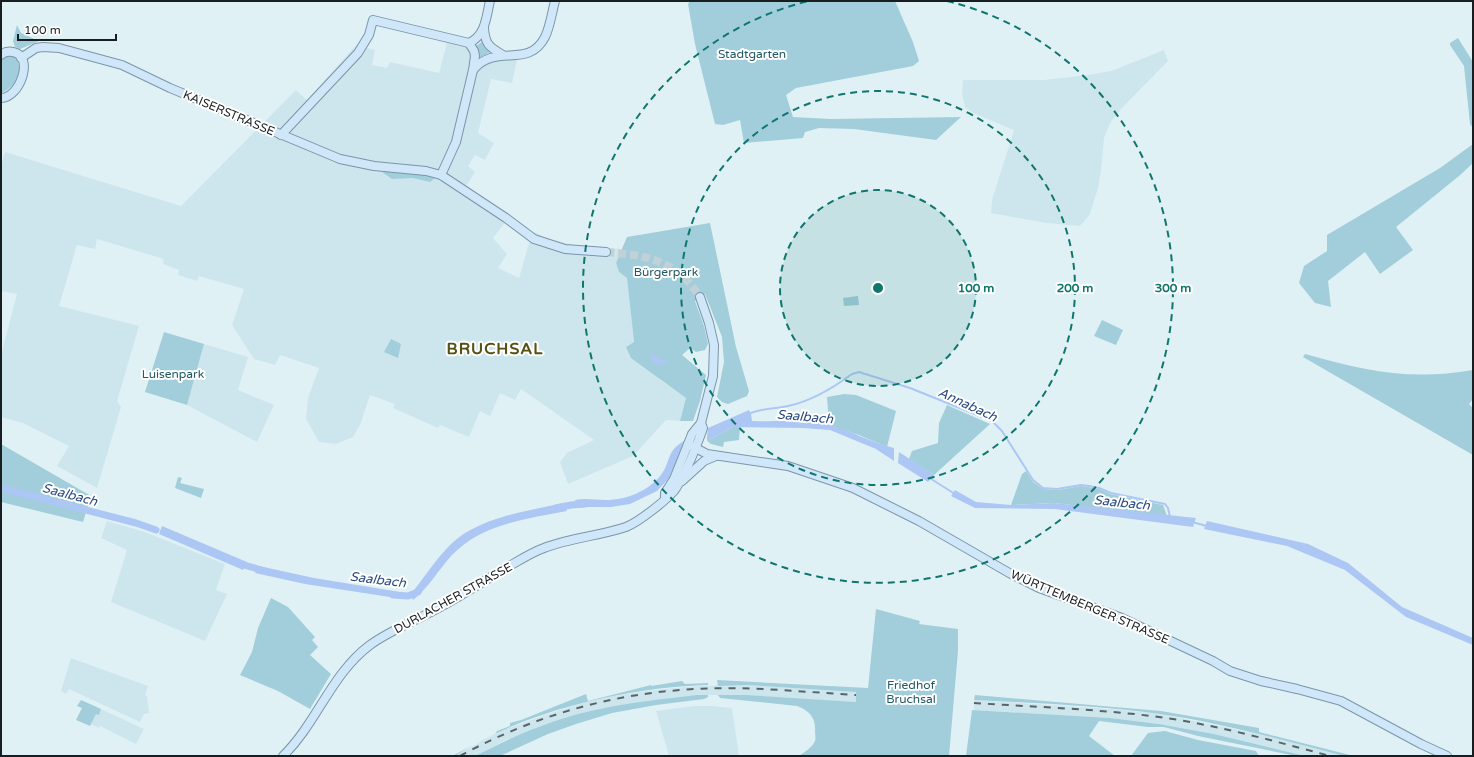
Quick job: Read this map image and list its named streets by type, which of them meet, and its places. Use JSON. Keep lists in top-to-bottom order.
{
  "streets": {
    "main road": ["KAISERSTRASSE", "DURLACHER STRASSE", "WÜRTTEMBERGER STRASSE"]
  },
  "crossings": [
    ["DURLACHER STRASSE", "WÜRTTEMBERGER STRASSE"]
  ],
  "districts": ["BRUCHSAL"],
  "water": ["Annabach", "Saalbach"],
  "parks": [
    "Stadtgarten",
    "Bürgerpark",
    "Luisenpark",
    "Friedhof Bruchsal"
  ],
  "scale_bar": "100 m",
  "rings": ["100 m", "200 m", "300 m"]
}
